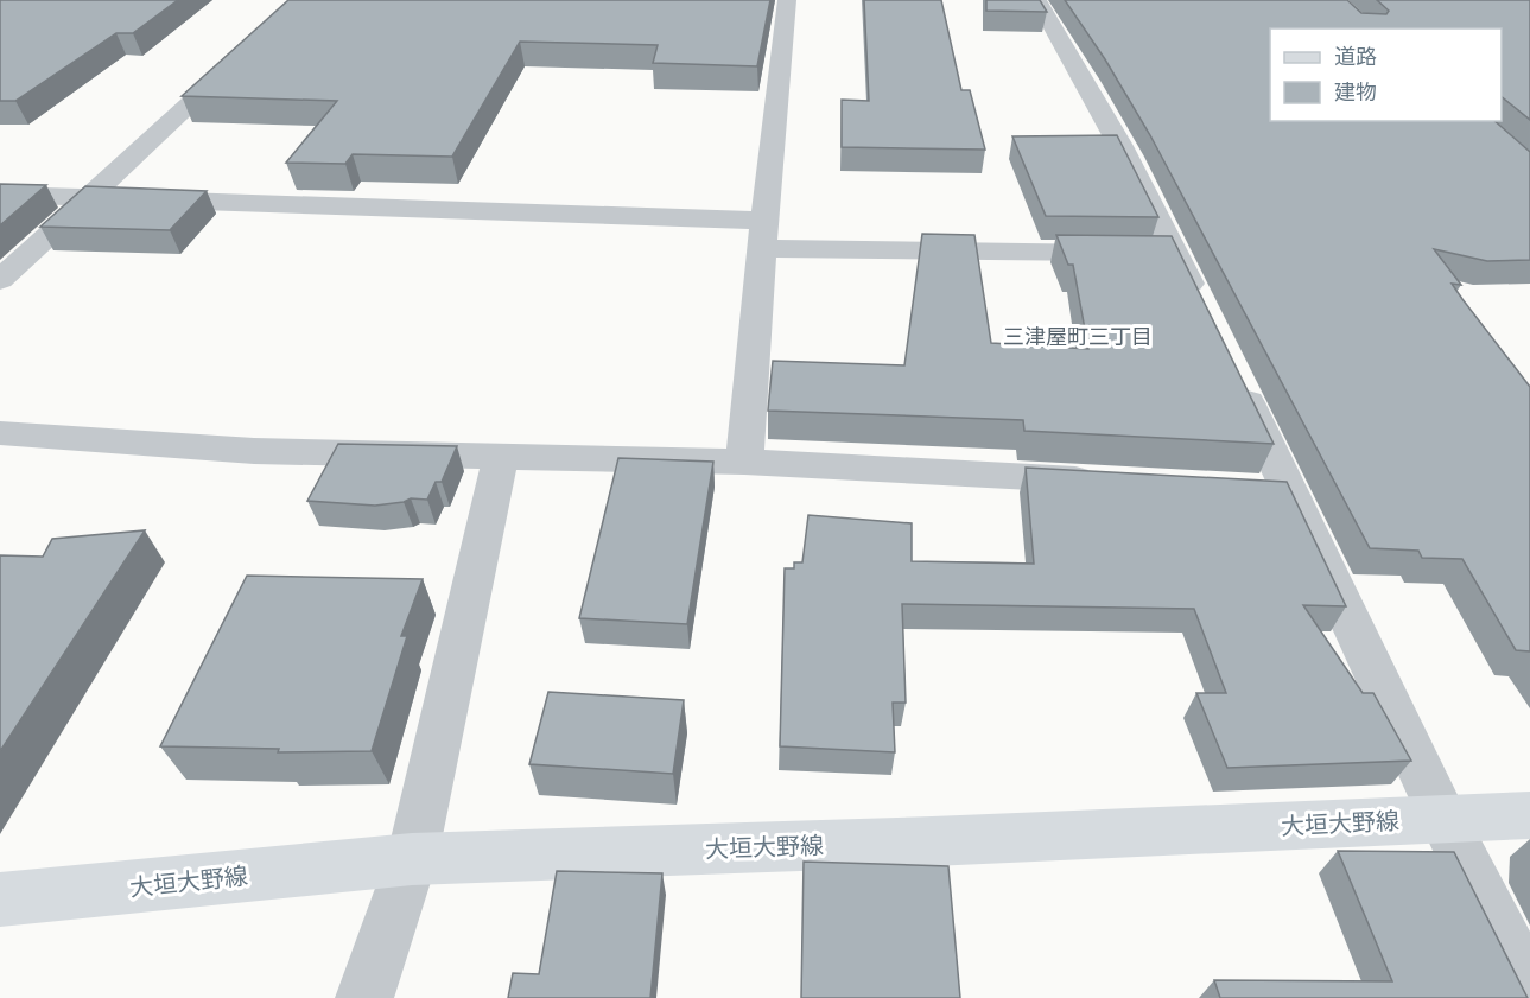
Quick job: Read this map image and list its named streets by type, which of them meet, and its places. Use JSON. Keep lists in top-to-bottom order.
{
  "streets": {
    "main road": ["大垣大野線"]
  },
  "districts": ["三津屋町三丁目"],
  "legend": ["道路", "建物"]
}
